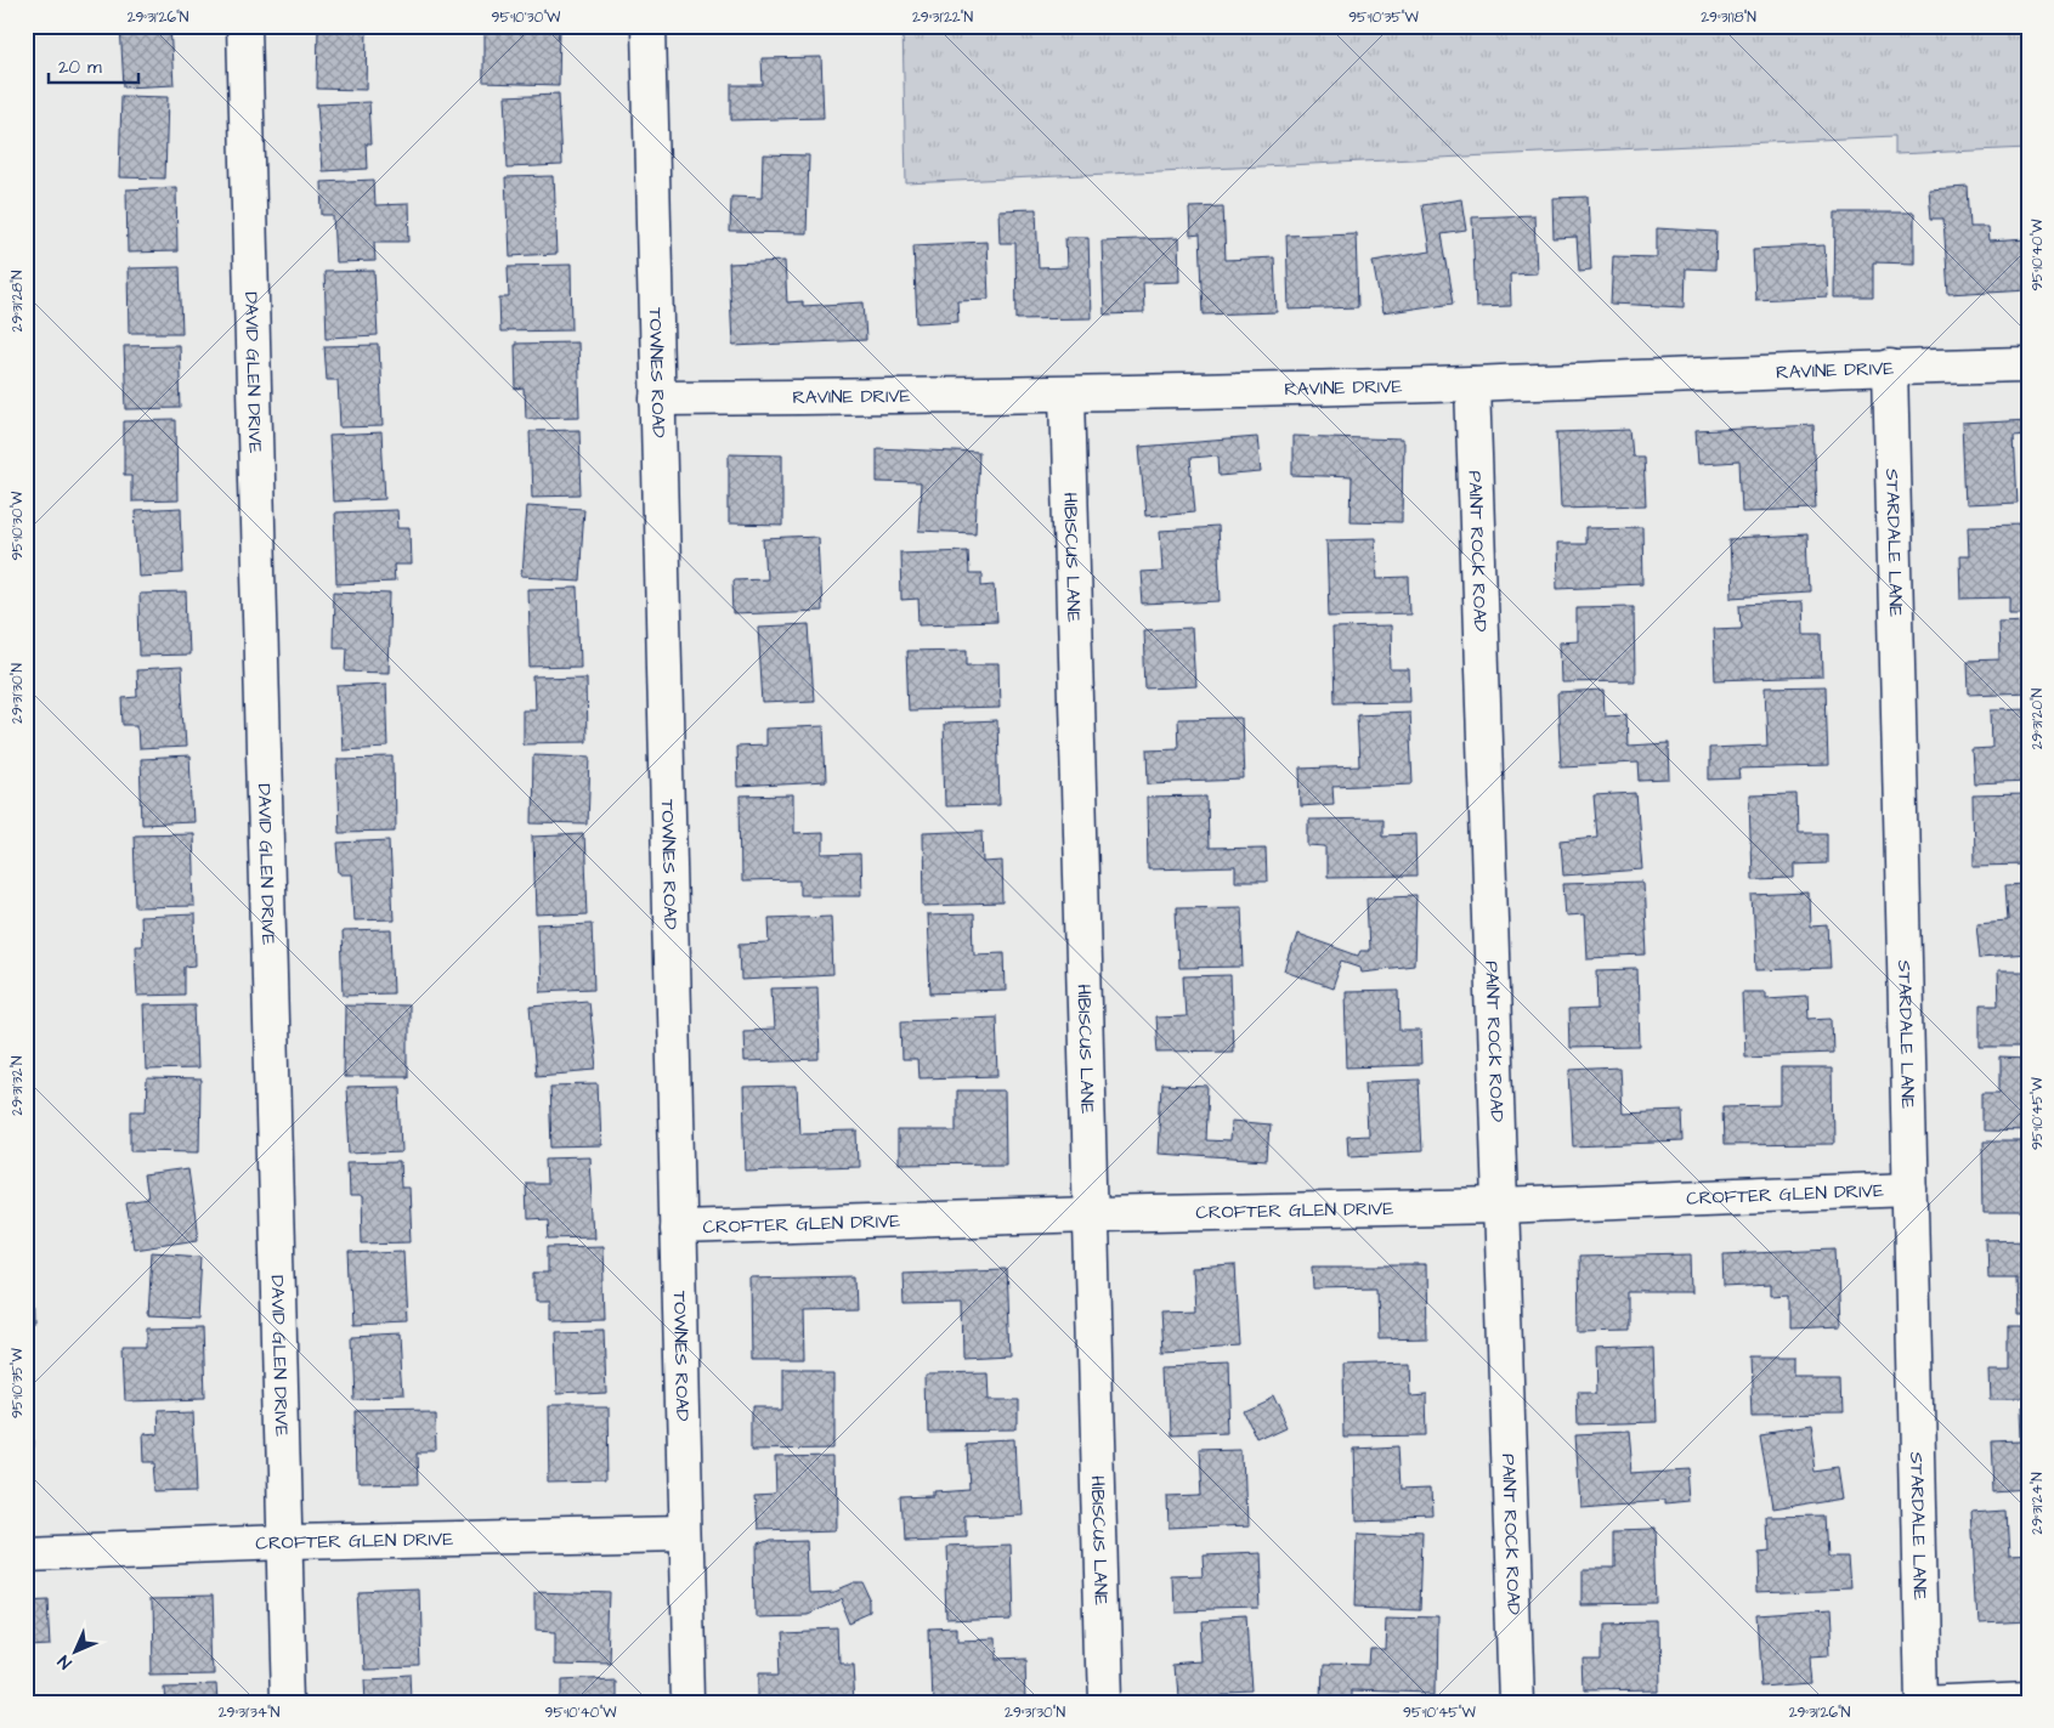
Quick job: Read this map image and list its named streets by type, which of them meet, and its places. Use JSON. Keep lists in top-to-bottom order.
{
  "streets": {
    "street": [
      "RAVINE DRIVE",
      "DAVID GLEN DRIVE",
      "TOWNES ROAD",
      "STARDALE LANE",
      "PAINT ROCK ROAD",
      "HIBISCUS LANE",
      "CROFTER GLEN DRIVE"
    ]
  },
  "crossings": [
    ["RAVINE DRIVE", "TOWNES ROAD"],
    ["RAVINE DRIVE", "STARDALE LANE"],
    ["RAVINE DRIVE", "PAINT ROCK ROAD"],
    ["RAVINE DRIVE", "HIBISCUS LANE"],
    ["DAVID GLEN DRIVE", "CROFTER GLEN DRIVE"],
    ["TOWNES ROAD", "CROFTER GLEN DRIVE"],
    ["STARDALE LANE", "CROFTER GLEN DRIVE"],
    ["PAINT ROCK ROAD", "CROFTER GLEN DRIVE"],
    ["HIBISCUS LANE", "CROFTER GLEN DRIVE"]
  ],
  "scale_bar": "20 m",
  "north": "bottom left",
  "coordinates": [
    "29°31'26\"N",
    "95°10'30\"W",
    "29°31'22\"N",
    "95°10'35\"W",
    "29°31'18\"N",
    "95°10'40\"W",
    "29°31'28\"N",
    "29°31'30\"N",
    "29°31'20\"N",
    "29°31'32\"N",
    "95°10'45\"W",
    "29°31'24\"N",
    "29°31'34\"N"
  ]
}
